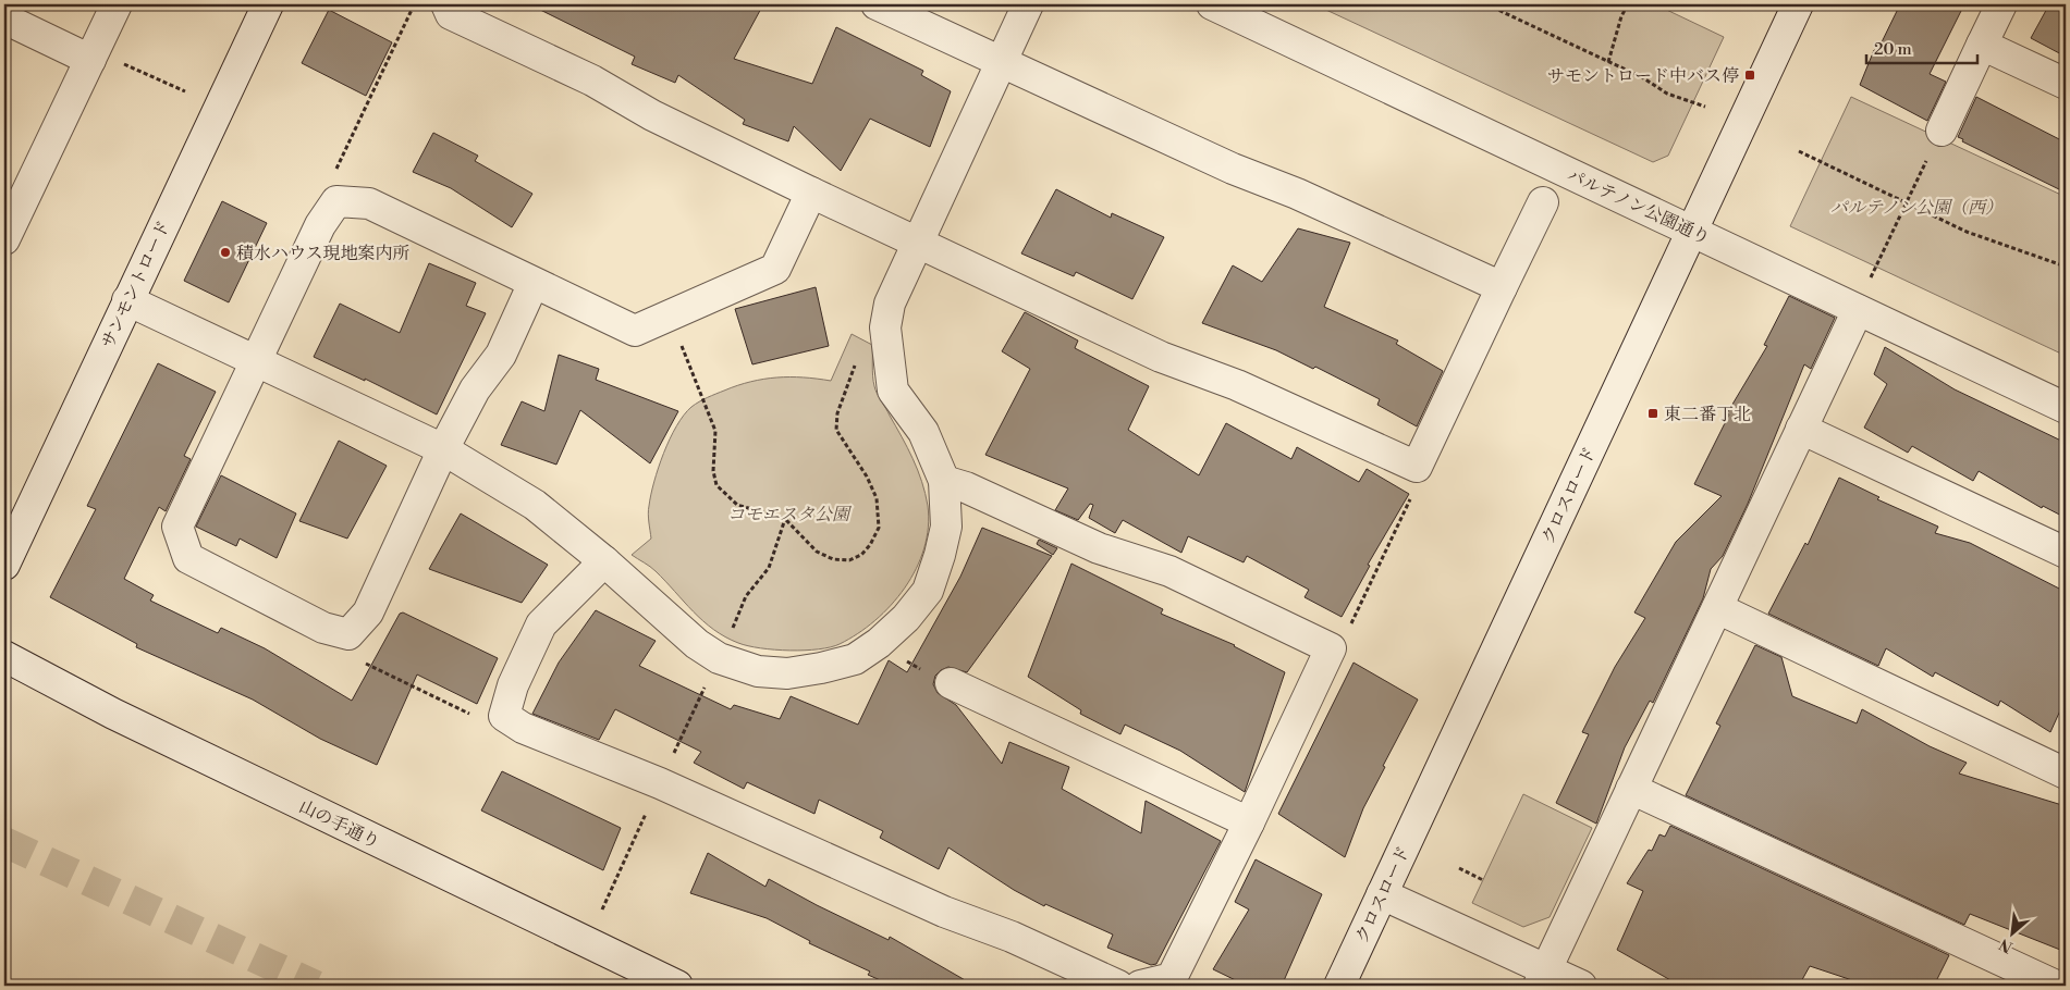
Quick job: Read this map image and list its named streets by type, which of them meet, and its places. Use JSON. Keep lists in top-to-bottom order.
{
  "streets": {
    "street": [
      "パルテノン公園通り",
      "サンモントロード",
      "クロスロード",
      "山の手通り"
    ]
  },
  "crossings": [
    ["パルテノン公園通り", "クロスロード"]
  ],
  "parks": ["パルテノン公園（西）", "コモエスタ公園"],
  "places": {
    "transit": ["サモントロード中バス停", "東二番丁北"],
    "other": ["積水ハウス現地案内所"]
  },
  "scale_bar": "20 m",
  "north": "bottom left"
}
